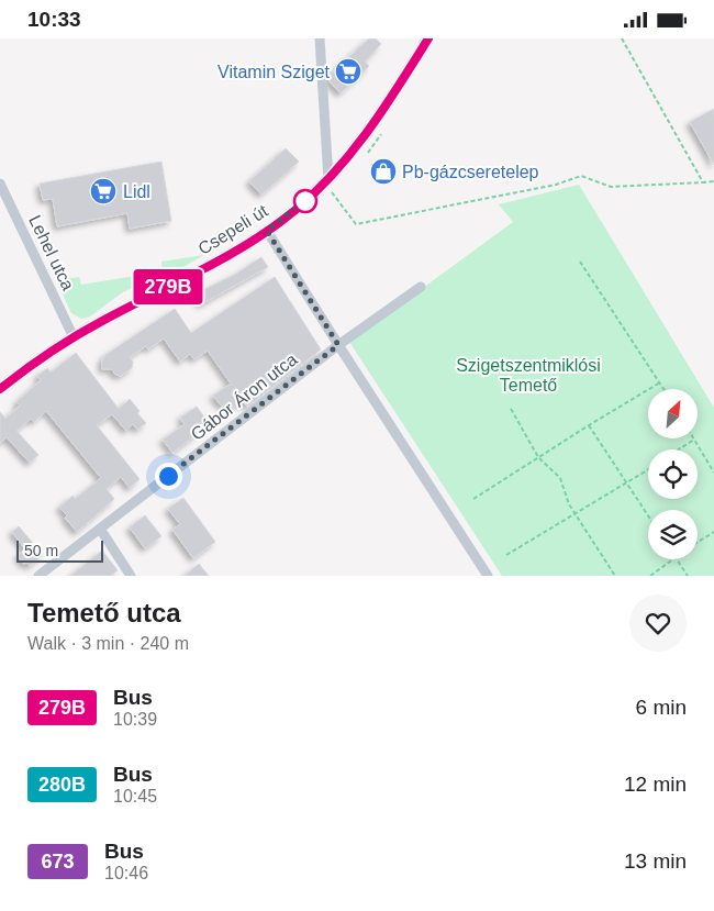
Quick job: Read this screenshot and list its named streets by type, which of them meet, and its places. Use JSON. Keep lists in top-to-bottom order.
{
  "streets": {
    "street": ["Csepeli út", "Lehel utca", "Gábor Áron utca"]
  },
  "crossings": [
    ["Csepeli út", "Lehel utca"]
  ],
  "parks": ["Szigetszentmiklósi Temető"],
  "places": {
    "supermarket": ["Vitamin Sziget", "Lidl"],
    "shop": ["Pb-gázcseretelep"]
  },
  "lines": ["bus line 279B"],
  "scale_bar": "50 m",
  "north": "top right",
  "page": {
    "status": "10:33",
    "on_map": "279B",
    "scale": "50 m",
    "heading": ["Temető utca", "Walk · 3 min · 240 m"],
    "list": [
      {
        "mark": "279B",
        "name": "Bus",
        "note": "10:39",
        "value": "6 min"
      },
      {
        "mark": "280B",
        "name": "Bus",
        "note": "10:45",
        "value": "12 min"
      },
      {
        "mark": "673",
        "name": "Bus",
        "note": "10:46",
        "value": "13 min"
      }
    ]
  }
}
